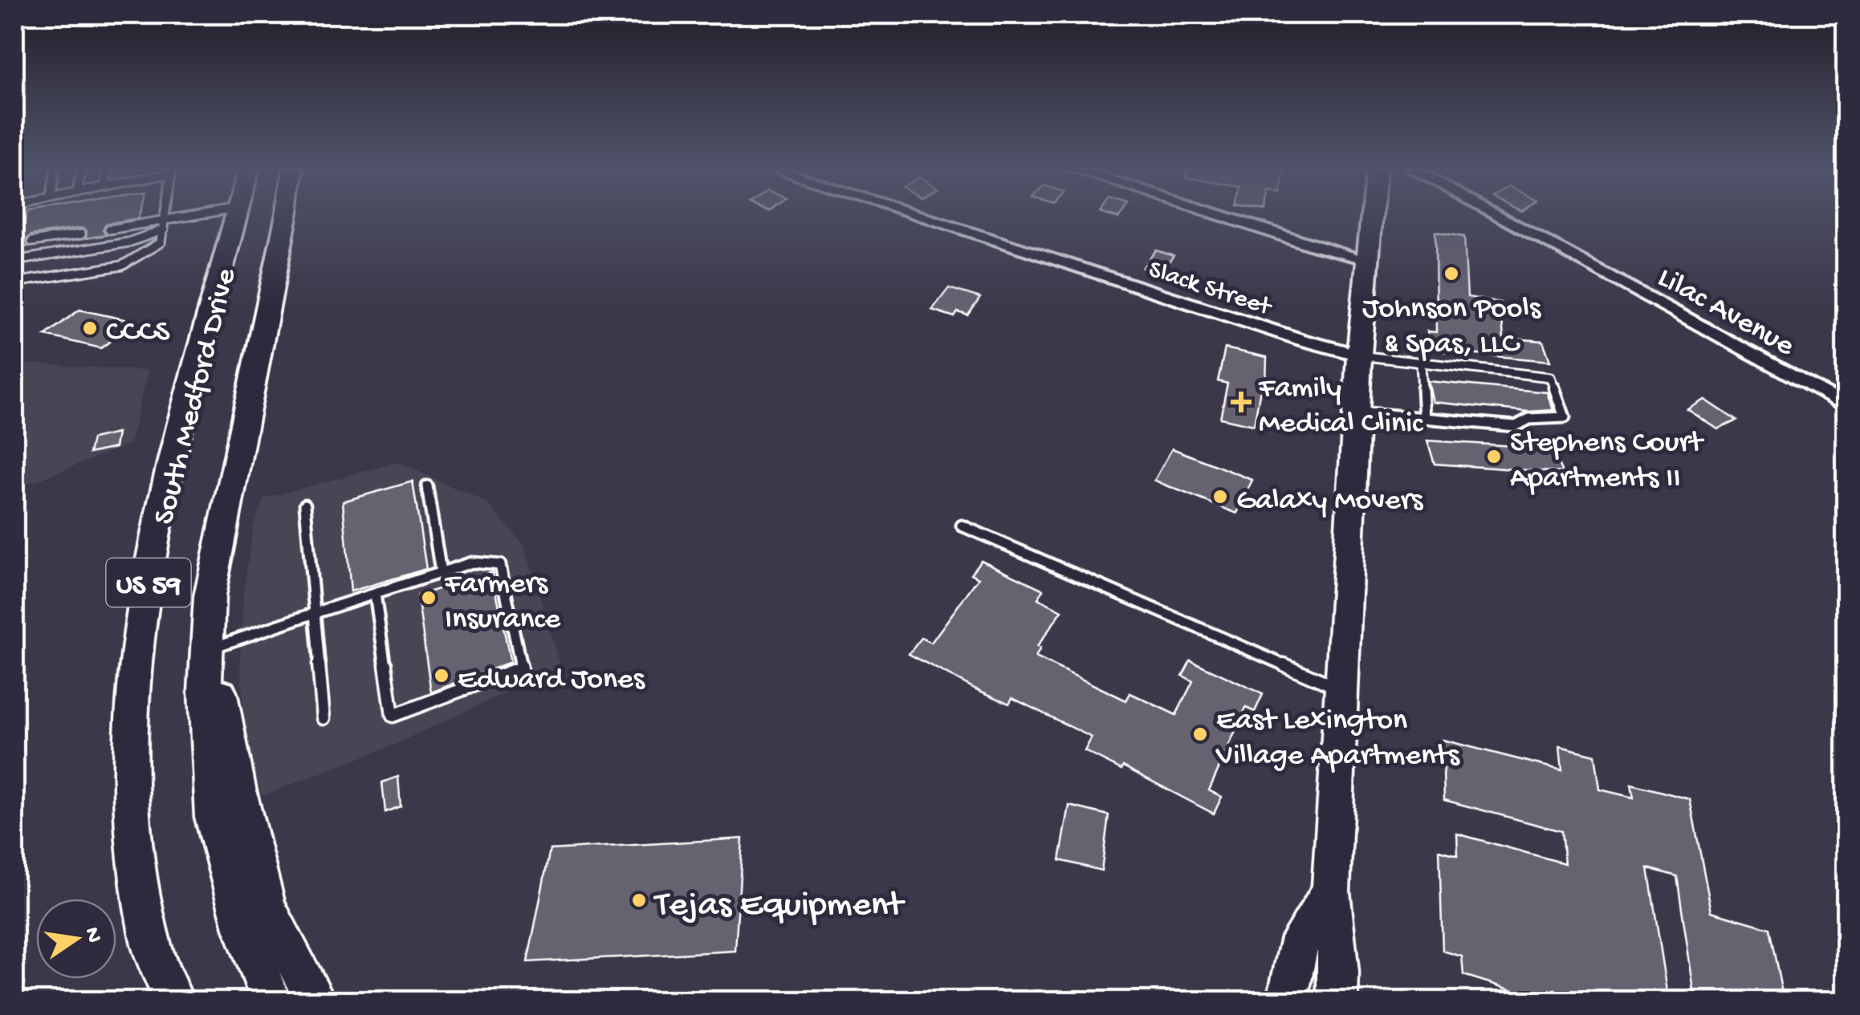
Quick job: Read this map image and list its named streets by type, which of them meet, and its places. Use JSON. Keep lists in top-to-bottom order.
{
  "streets": {
    "main road": ["South Medford Drive", "US 59"],
    "street": ["Slack Street", "Lilac Avenue"]
  },
  "places": {
    "other": [
      "Johnson Pools & Spas, LLC",
      "CCCS",
      "Stephens Court Apartments II",
      "Galaxy Movers",
      "Farmers Insurance",
      "Edward Jones",
      "East Lexington Village Apartments",
      "Tejas Equipment"
    ],
    "health": ["Family Medical Clinic"]
  },
  "north": "right"
}
